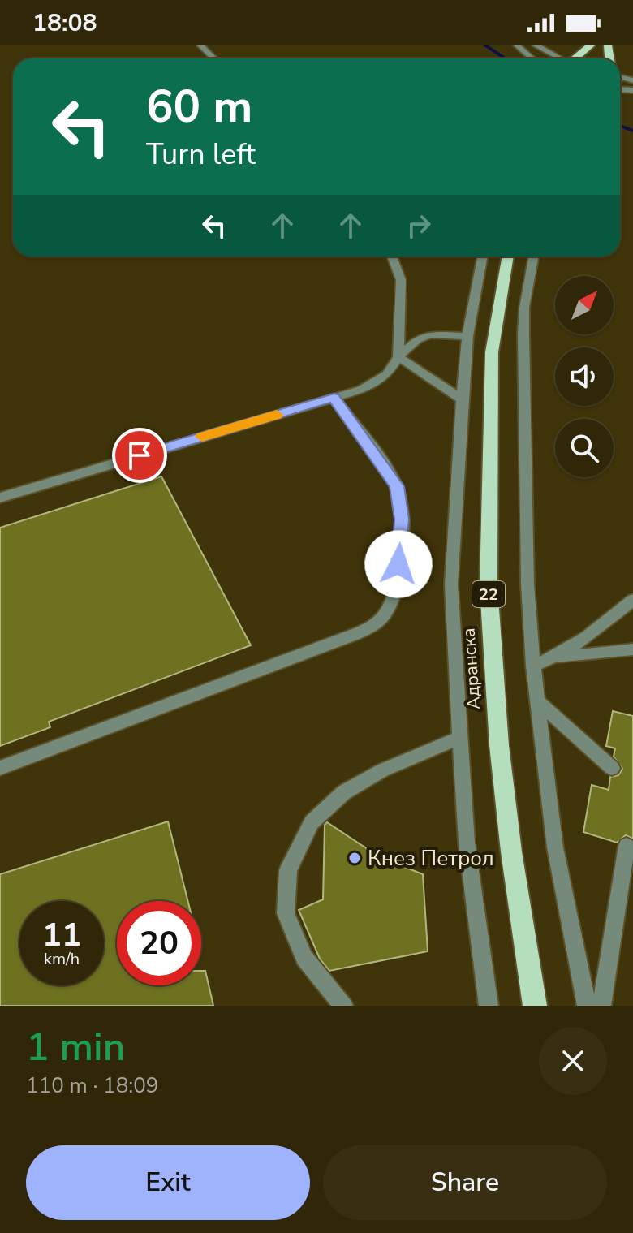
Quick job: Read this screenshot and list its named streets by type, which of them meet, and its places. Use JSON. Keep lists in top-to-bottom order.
{
  "streets": {
    "main road": ["22", "Адранска"]
  },
  "places": ["Кнез Петрол"],
  "north": "top right",
  "page": {
    "status": "18:08",
    "turn": ["60 m", "Turn left"],
    "speed": "11 km/h",
    "limit": "20",
    "heading": ["1 min", "110 m · 18:09"],
    "buttons": ["Exit", "Share"]
  }
}
